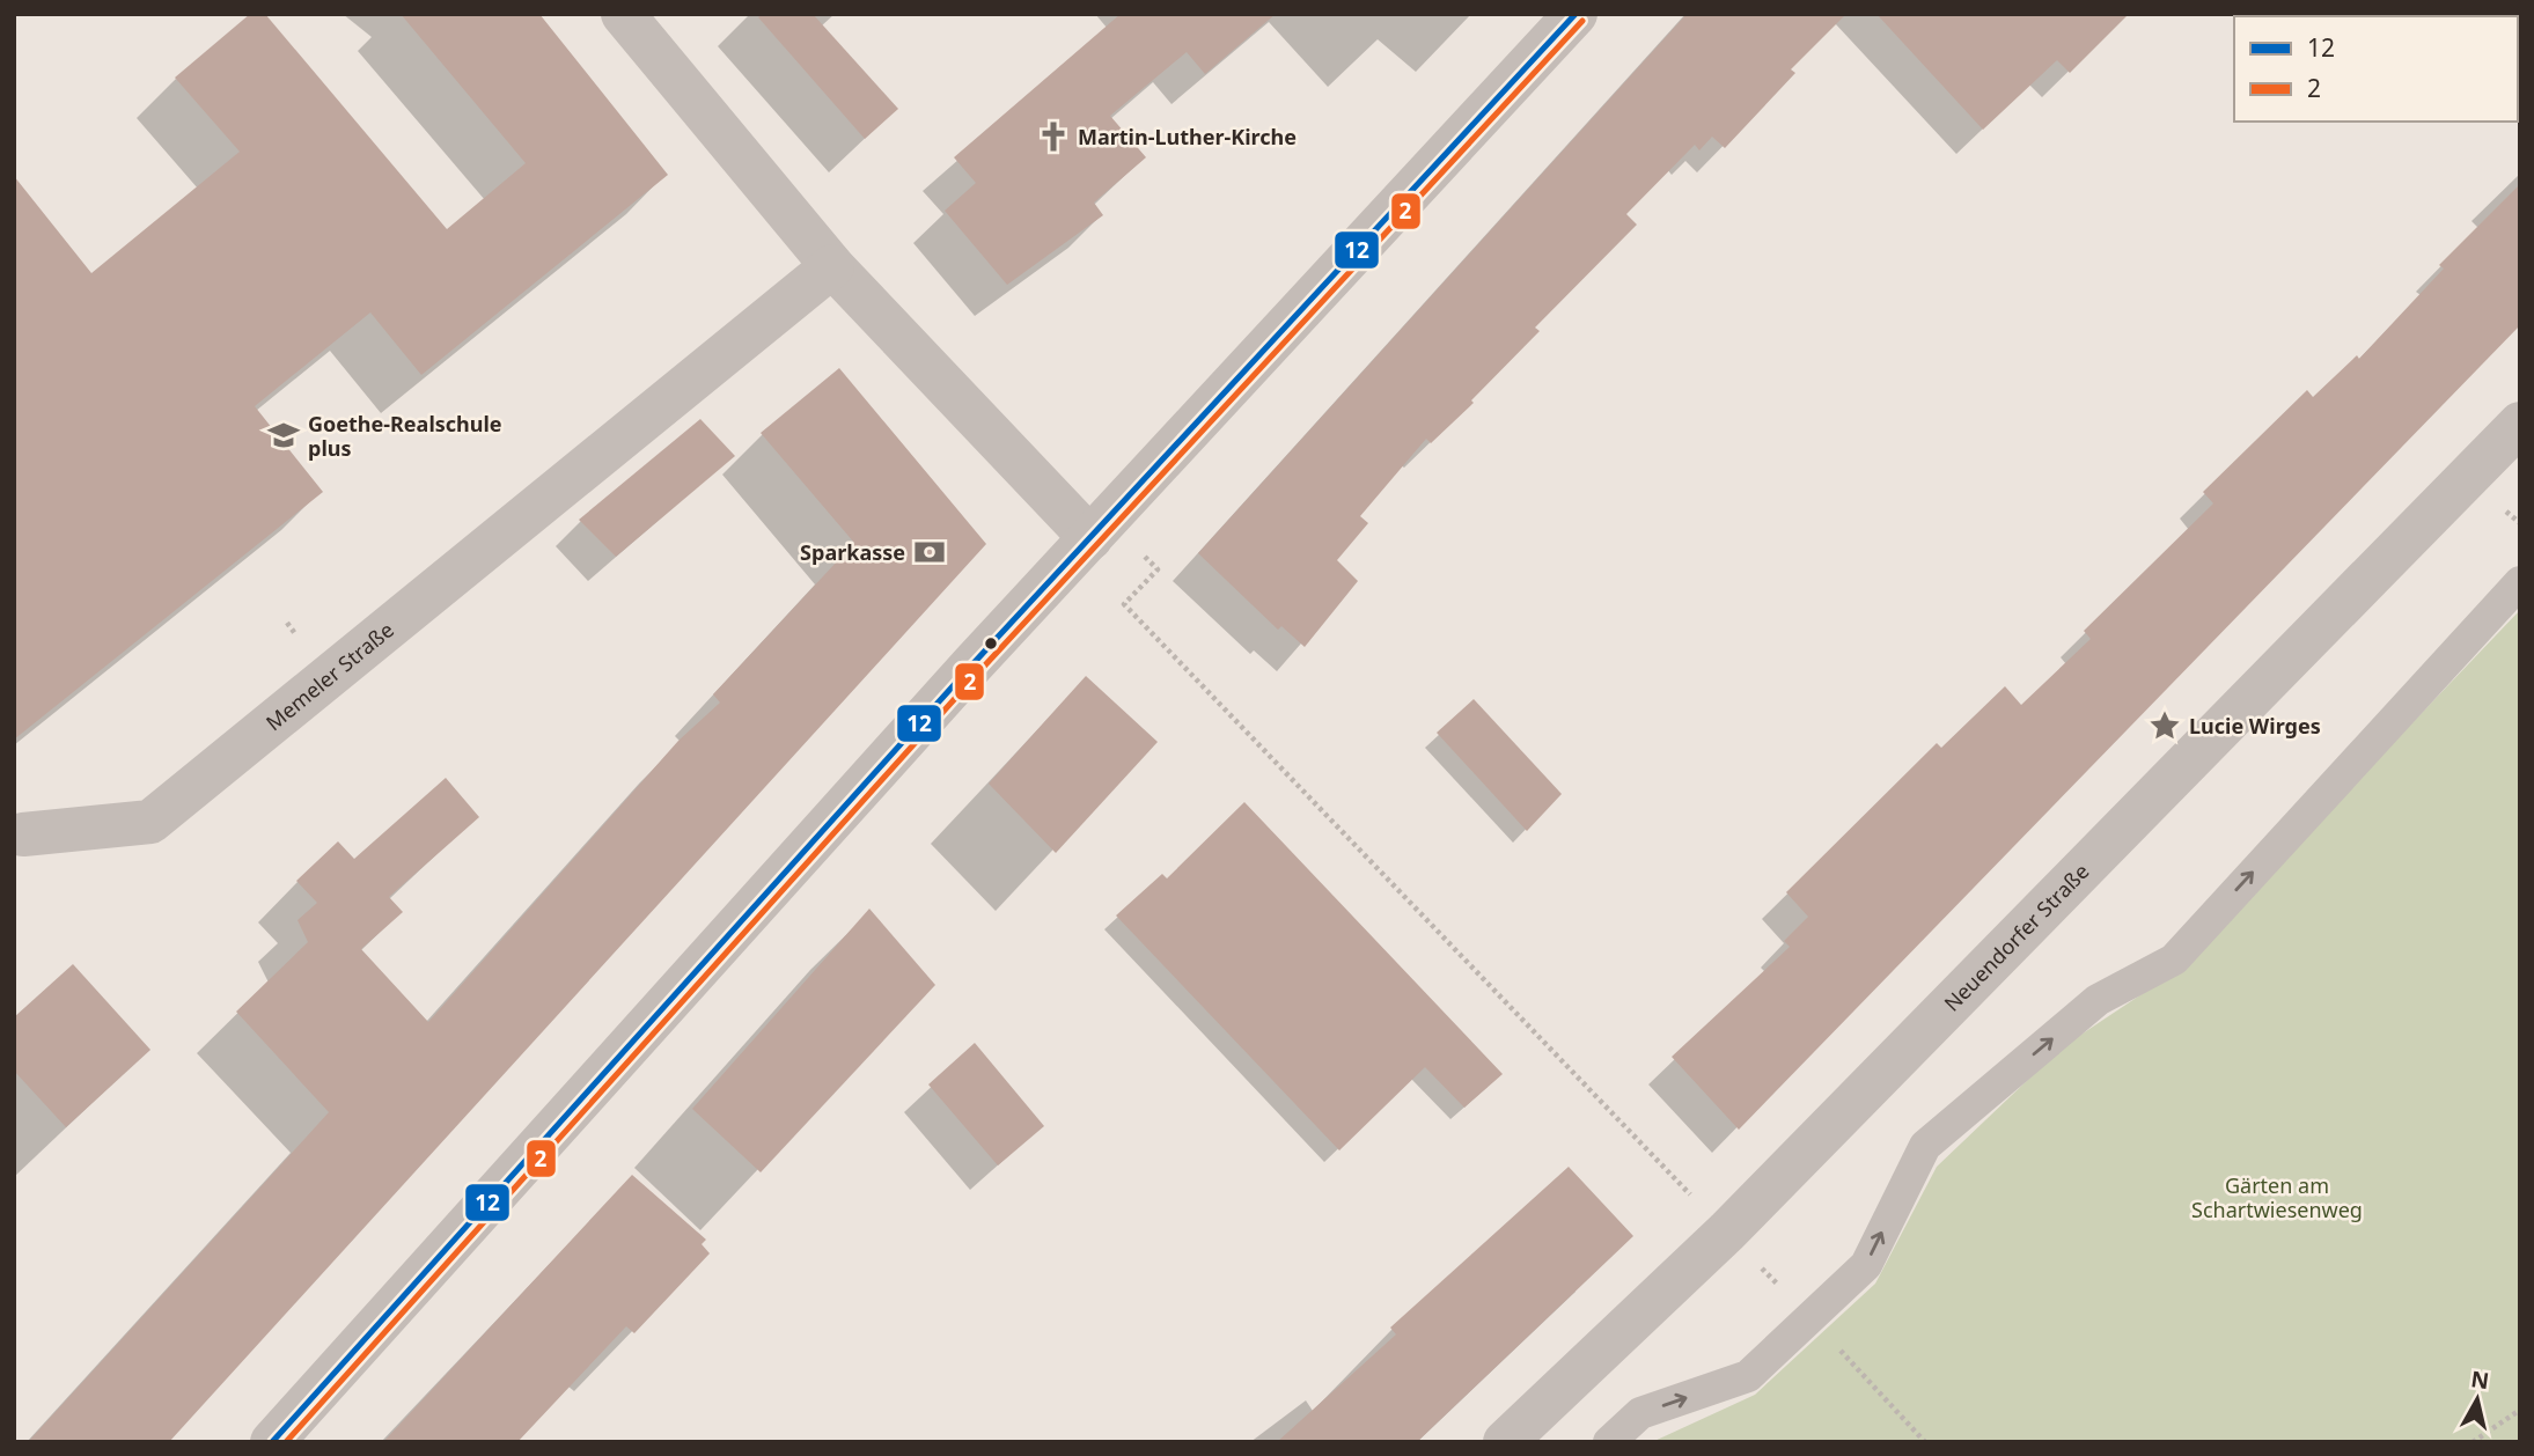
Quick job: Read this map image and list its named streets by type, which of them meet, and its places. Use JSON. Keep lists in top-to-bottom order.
{
  "streets": {
    "street": ["Memeler Straße", "Neuendorfer Straße"]
  },
  "parks": ["Gärten am Schartwiesenweg"],
  "places": {
    "church": ["Martin-Luther-Kirche"],
    "school or university": ["Goethe-Realschule plus"],
    "bank": ["Sparkasse"],
    "place": ["Lucie Wirges"]
  },
  "lines": ["transit line 12", "transit line 2"],
  "legend": ["12", "2"],
  "north": "top"
}
